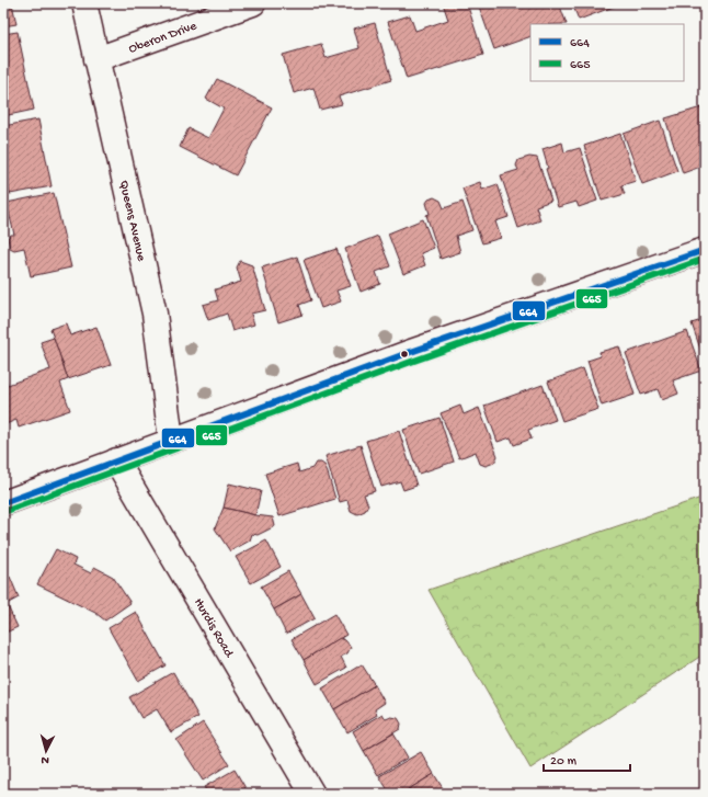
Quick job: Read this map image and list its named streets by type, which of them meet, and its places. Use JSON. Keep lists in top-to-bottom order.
{
  "streets": {
    "street": ["Oberon Drive", "Queens Avenue", "Hurdis Road"]
  },
  "crossings": [
    ["Oberon Drive", "Queens Avenue"]
  ],
  "lines": ["transit line 664", "transit line 665"],
  "legend": ["664", "665"],
  "scale_bar": "20 m",
  "north": "bottom"
}
